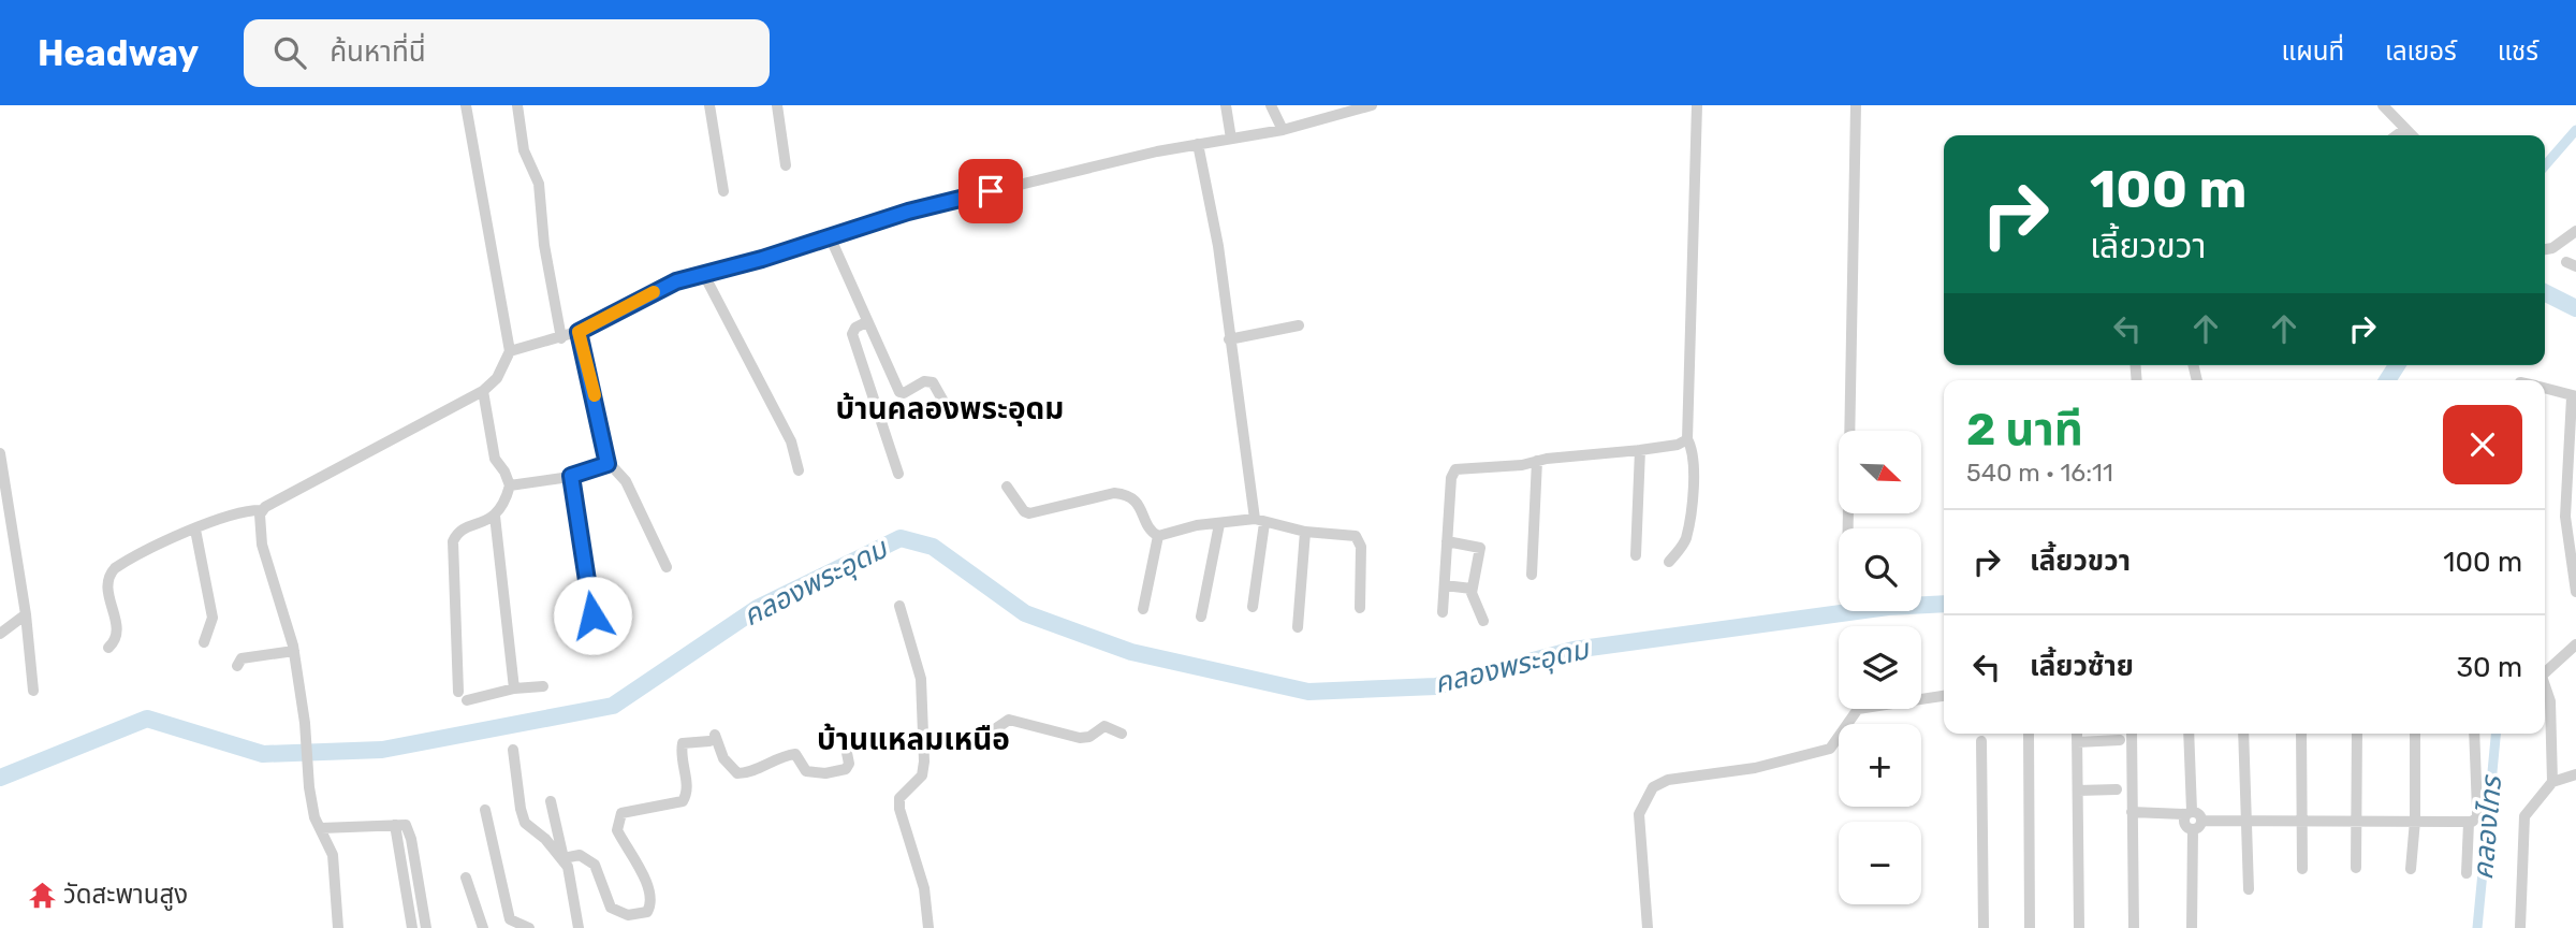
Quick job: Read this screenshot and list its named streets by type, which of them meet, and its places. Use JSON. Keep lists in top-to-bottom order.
{
  "districts": ["บ้านคลองพระอุดม", "บ้านแหลมเหนือ"],
  "water": ["คลองพระอุดม", "คลองไทร"],
  "places": {
    "temple": ["วัดสะพานสูง"]
  },
  "north": "bottom right",
  "page": {
    "header": "Headway",
    "search": "ค้นหาที่นี่",
    "nav": ["แผนที่", "เลเยอร์", "แชร์"],
    "turn": ["100 m", "เลี้ยวขวา"],
    "heading": ["2 นาที", "540 m · 16:11"],
    "map_buttons": ["+", "−"],
    "list": [
      {
        "name": "เลี้ยวขวา",
        "value": "100 m"
      },
      {
        "name": "เลี้ยวซ้าย",
        "value": "30 m"
      }
    ]
  }
}
